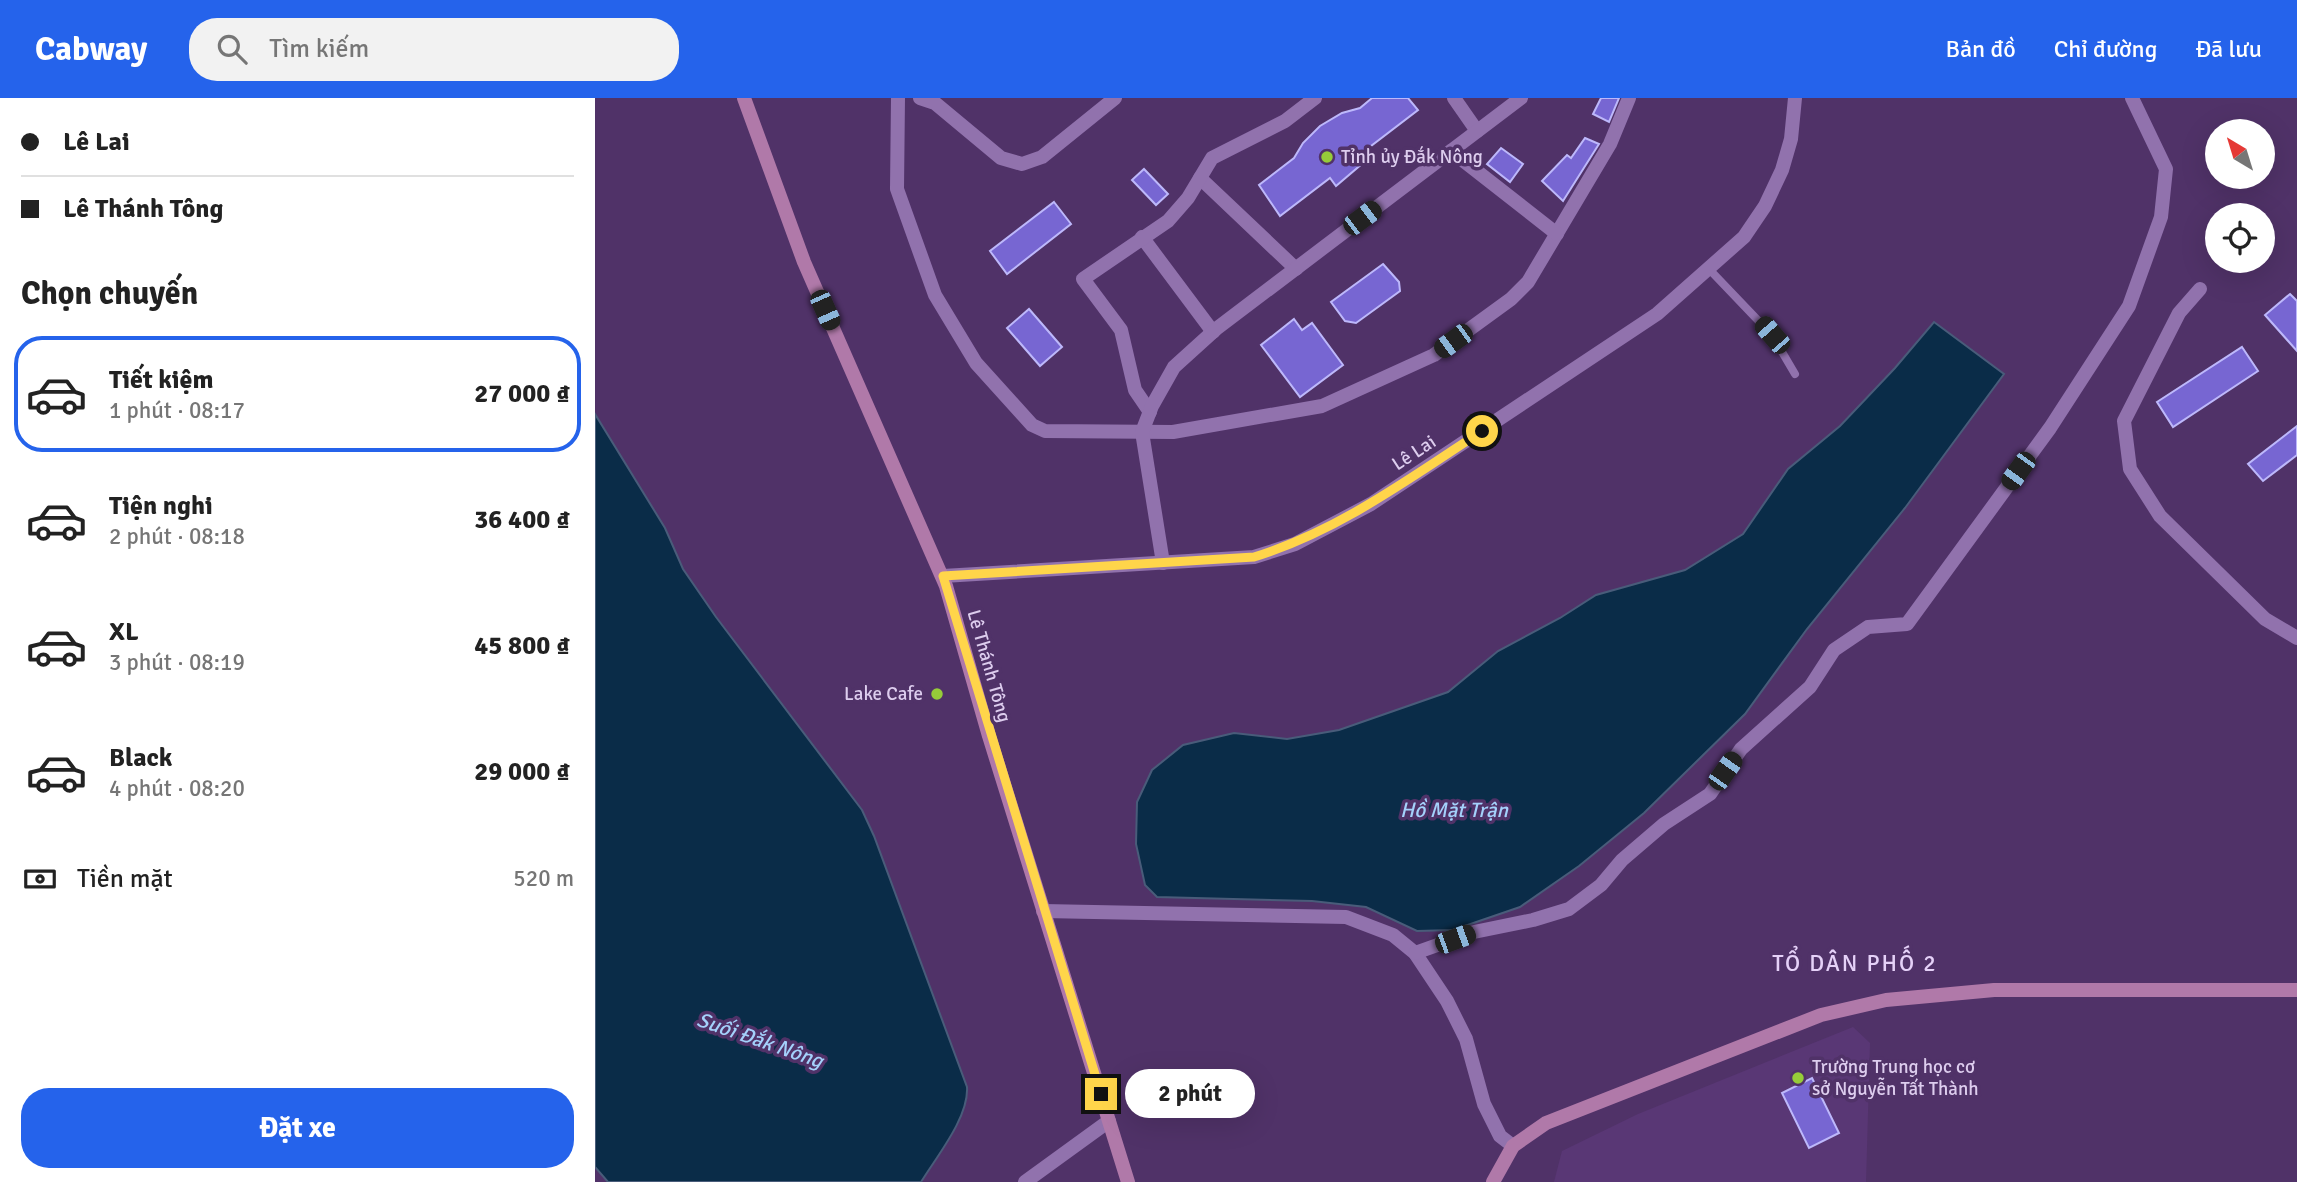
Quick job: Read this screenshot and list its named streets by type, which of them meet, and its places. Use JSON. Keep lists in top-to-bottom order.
{
  "streets": {
    "street": ["Lê Lai", "Lê Thánh Tông"]
  },
  "crossings": [
    ["Lê Lai", "Lê Thánh Tông"]
  ],
  "districts": ["TỔ DÂN PHỐ 2"],
  "water": ["Hồ Mặt Trận", "Suối Đắk Nông"],
  "places": ["Tỉnh ủy Đắk Nông", "Lake Cafe", "Trường Trung học cơ sở Nguyễn Tất Thành"],
  "north": "top left",
  "page": {
    "header": "Cabway",
    "search": "Tìm kiếm",
    "nav": ["Bản đồ", "Chỉ đường", "Đã lưu"],
    "banner": ["Lê Lai", "Lê Thánh Tông"],
    "heading": "Chọn chuyến",
    "list": [
      {
        "name": "Tiết kiệm",
        "note": "1 phút · 08:17",
        "value": "27 000 ₫"
      },
      {
        "name": "Tiện nghi",
        "note": "2 phút · 08:18",
        "value": "36 400 ₫"
      },
      {
        "name": "XL",
        "note": "3 phút · 08:19",
        "value": "45 800 ₫"
      },
      {
        "name": "Black",
        "note": "4 phút · 08:20",
        "value": "29 000 ₫"
      }
    ],
    "pay": ["Tiền mặt", "520 m"],
    "bubble": "2 phút",
    "buttons": "Đặt xe"
  }
}
